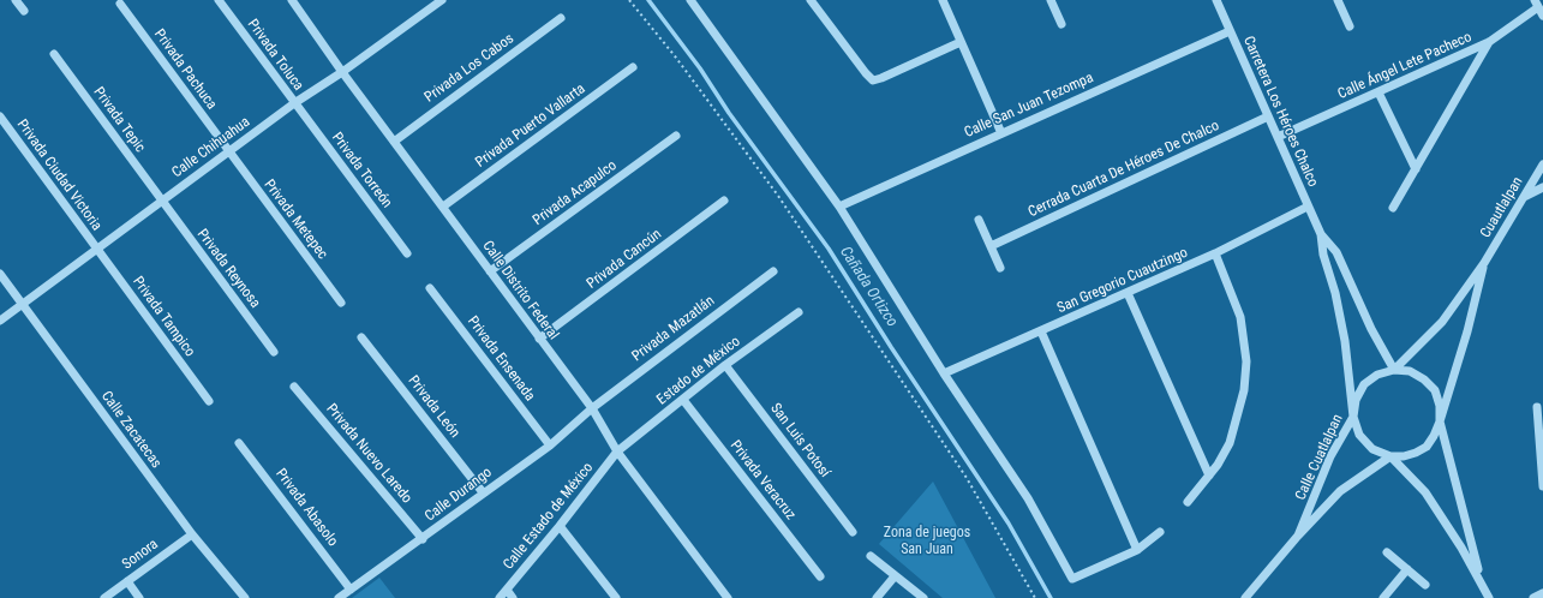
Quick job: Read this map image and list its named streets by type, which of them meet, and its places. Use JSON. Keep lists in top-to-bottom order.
{
  "streets": {
    "street": [
      "Privada Toluca",
      "Calle Ángel Lete Pacheco",
      "Privada Los Cabos",
      "Privada Pachuca",
      "Calle San Juan Tezompa",
      "Carretera Los Héroes Chalco",
      "Privada Tepic",
      "Privada Puerto Vallarta",
      "Calle Chihuahua",
      "Cerrada Cuarta De Héroes De Chalco",
      "Privada Torreón",
      "Privada Ciudad Victoria",
      "Privada Acapulco",
      "Cuautlalpan",
      "Privada Metepec",
      "Privada Cancún",
      "Privada Reynosa",
      "San Gregorio Cuautzingo",
      "Calle Distrito Federal",
      "Privada Tampico",
      "Privada Mazatlán",
      "Privada Ensenada",
      "Estado de México",
      "Privada León",
      "Calle Zacatecas",
      "San Luis Potosí",
      "Privada Nuevo Laredo",
      "Calle Cuatlalpan",
      "Privada Veracruz",
      "Calle Durango",
      "Privada Abasolo",
      "Calle Estado de México",
      "Sonora"
    ]
  },
  "crossings": [
    ["Privada Toluca", "Calle Chihuahua"],
    ["Privada Toluca", "Privada Torreón"],
    ["Calle Ángel Lete Pacheco", "Carretera Los Héroes Chalco"],
    ["Privada Los Cabos", "Calle Distrito Federal"],
    ["Privada Pachuca", "Calle Chihuahua"],
    ["Privada Pachuca", "Privada Metepec"],
    ["Calle San Juan Tezompa", "Carretera Los Héroes Chalco"],
    ["Carretera Los Héroes Chalco", "Cerrada Cuarta De Héroes De Chalco"],
    ["Carretera Los Héroes Chalco", "San Gregorio Cuautzingo"],
    ["Carretera Los Héroes Chalco", "Calle Cuatlalpan"],
    ["Privada Tepic", "Calle Chihuahua"],
    ["Privada Tepic", "Privada Reynosa"],
    ["Privada Puerto Vallarta", "Calle Distrito Federal"],
    ["Calle Chihuahua", "Privada Torreón"],
    ["Calle Chihuahua", "Privada Ciudad Victoria"],
    ["Calle Chihuahua", "Privada Metepec"],
    ["Calle Chihuahua", "Privada Reynosa"],
    ["Calle Chihuahua", "Calle Distrito Federal"],
    ["Calle Chihuahua", "Privada Tampico"],
    ["Calle Chihuahua", "Calle Zacatecas"],
    ["Privada Ciudad Victoria", "Privada Tampico"],
    ["Privada Acapulco", "Calle Distrito Federal"],
    ["Cuautlalpan", "Calle Cuatlalpan"],
    ["Privada Cancún", "Calle Distrito Federal"],
    ["Calle Distrito Federal", "Privada Mazatlán"],
    ["Calle Distrito Federal", "Estado de México"],
    ["Calle Distrito Federal", "Calle Durango"],
    ["Calle Distrito Federal", "Calle Estado de México"],
    ["Privada Mazatlán", "Calle Durango"],
    ["Privada Ensenada", "Calle Durango"],
    ["Estado de México", "San Luis Potosí"],
    ["Estado de México", "Privada Veracruz"],
    ["Estado de México", "Calle Estado de México"],
    ["Privada León", "Calle Durango"],
    ["Calle Zacatecas", "Sonora"],
    ["Privada Nuevo Laredo", "Calle Durango"],
    ["Calle Durango", "Privada Abasolo"]
  ],
  "water": ["Cañada Ortizco"],
  "parks": ["Zona de juegos San Juan"]
}
